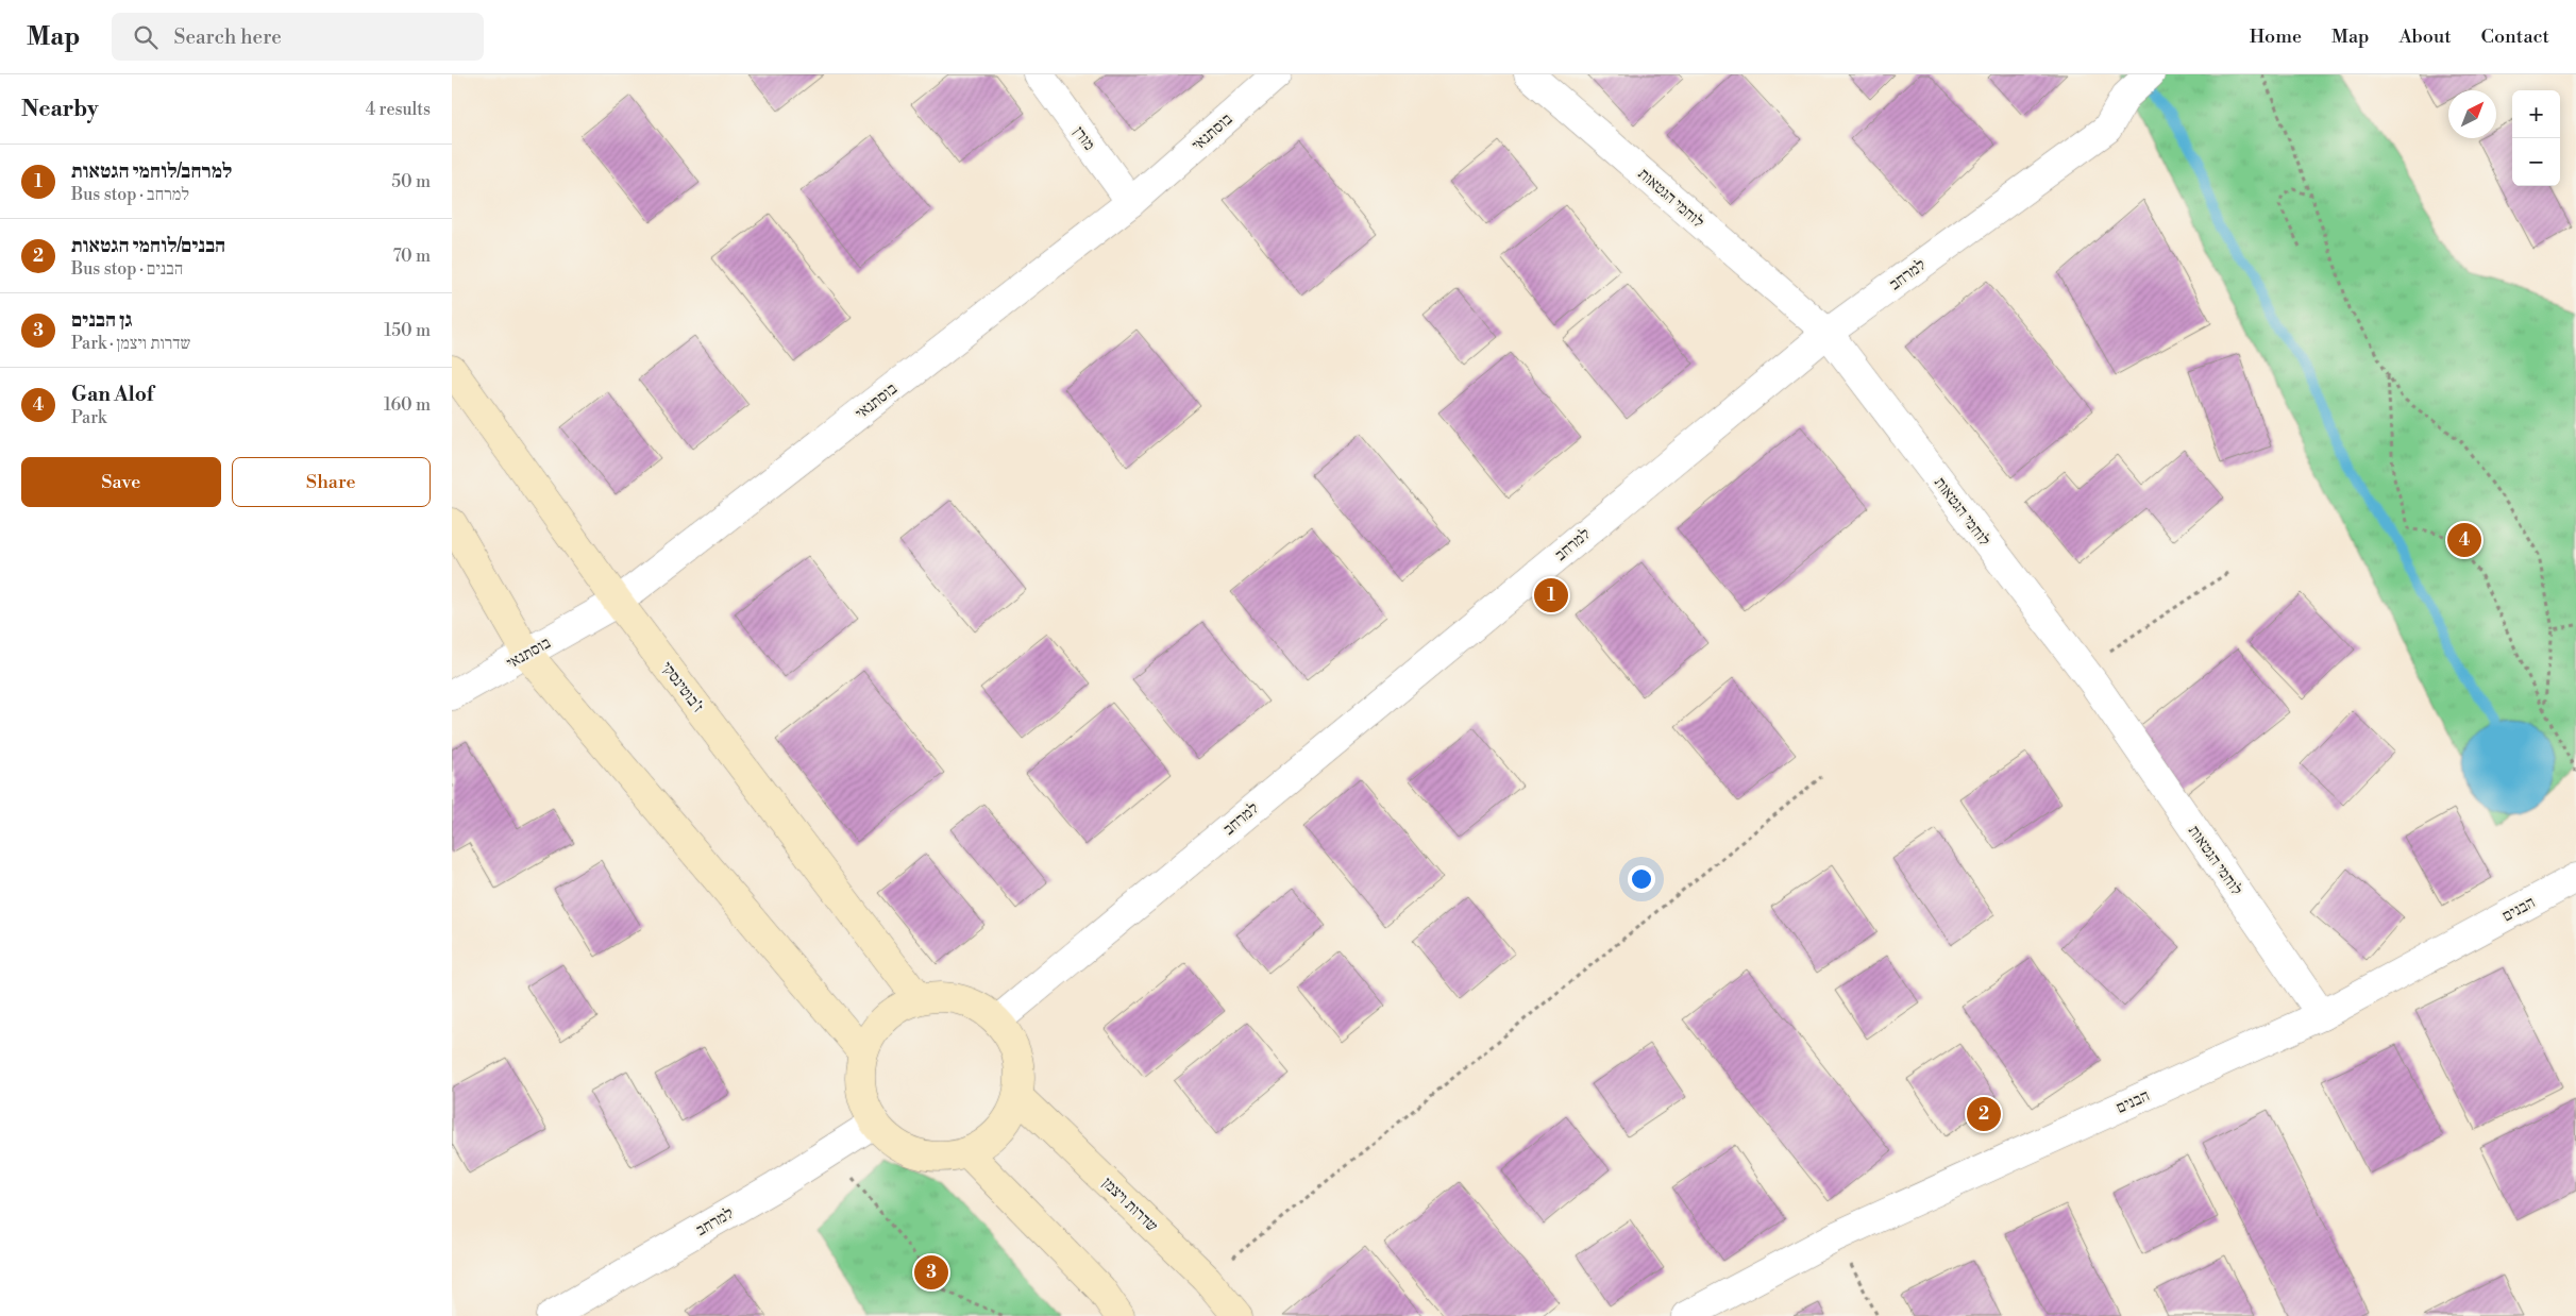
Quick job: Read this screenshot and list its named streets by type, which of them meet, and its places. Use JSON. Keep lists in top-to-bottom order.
{
  "streets": {
    "street": [
      "בוסתנאי",
      "מורן",
      "לוחמי הגטאות",
      "למרחב",
      "ז'בוטינסקי",
      "הבנים",
      "שדרות ויצמן"
    ]
  },
  "crossings": [
    ["בוסתנאי", "מורן"],
    ["בוסתנאי", "ז'בוטינסקי"],
    ["לוחמי הגטאות", "למרחב"],
    ["לוחמי הגטאות", "הבנים"],
    ["למרחב", "ז'בוטינסקי"],
    ["למרחב", "שדרות ויצמן"],
    ["ז'בוטינסקי", "שדרות ויצמן"]
  ],
  "north": "top right",
  "page": {
    "header": "Map",
    "search": "Search here",
    "nav": [
      "Home",
      "Map",
      "About",
      "Contact"
    ],
    "heading": ["Nearby", "4 results"],
    "map_buttons": ["+", "−"],
    "list": [
      {
        "mark": "1",
        "name": "למרחב/לוחמי הגטאות",
        "note": "Bus stop · למרחב",
        "value": "50 m"
      },
      {
        "mark": "2",
        "name": "הבנים/לוחמי הגטאות",
        "note": "Bus stop · הבנים",
        "value": "70 m"
      },
      {
        "mark": "3",
        "name": "גן הבנים",
        "note": "Park · שדרות ויצמן",
        "value": "150 m"
      },
      {
        "mark": "4",
        "name": "Gan Alof",
        "note": "Park",
        "value": "160 m"
      }
    ],
    "buttons": ["Save", "Share"],
    "pins": [
      "4",
      "1",
      "2",
      "3"
    ]
  }
}
